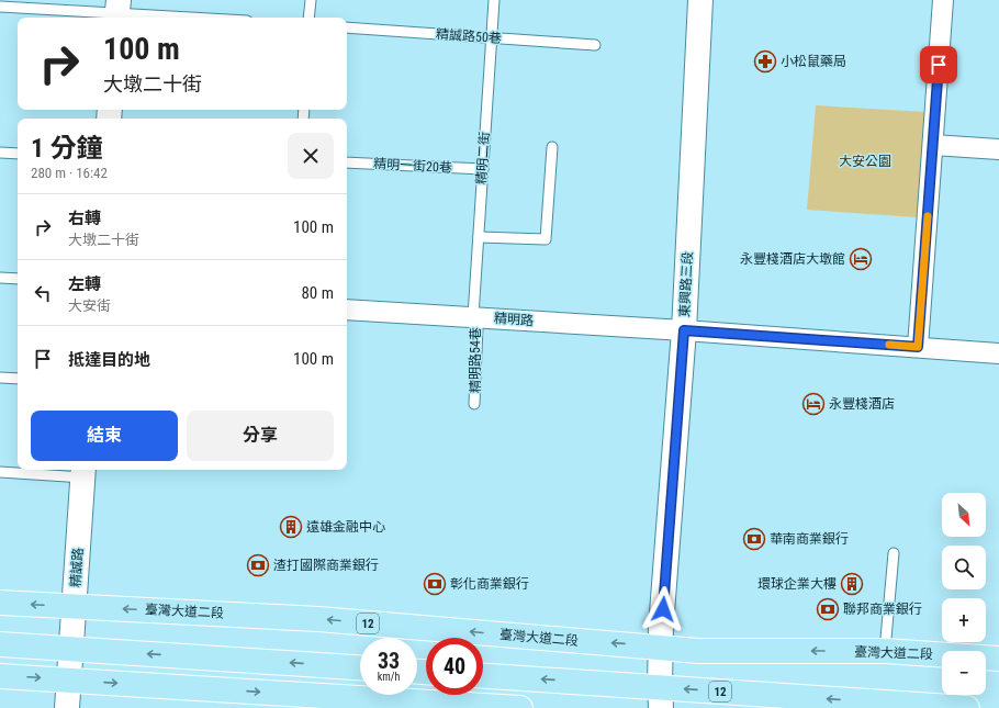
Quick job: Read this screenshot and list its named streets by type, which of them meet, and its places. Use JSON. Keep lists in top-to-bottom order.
{
  "streets": {
    "main road": ["臺灣大道二段", "12"],
    "street": ["東興路三段", "精明路", "精誠路"],
    "lane": [
      "精誠路50巷",
      "精明二街",
      "精明一街20巷",
      "精明路54巷"
    ]
  },
  "crossings": [
    ["精誠路50巷", "精明二街"],
    ["精明二街", "精明一街20巷"],
    ["精明二街", "精明路"],
    ["精明二街", "精明路54巷"],
    ["東興路三段", "精明路"],
    ["東興路三段", "臺灣大道二段"],
    ["東興路三段", "12"],
    ["精明路", "精明路54巷"],
    ["精誠路", "臺灣大道二段"]
  ],
  "parks": ["大安公園"],
  "places": {
    "pharmacy": ["小松鼠藥局"],
    "hotel": ["永豐棧酒店大墩館", "永豐棧酒店"],
    "building": ["遠雄金融中心", "環球企業大樓"],
    "bank": [
      "華南商業銀行",
      "渣打國際商業銀行",
      "彰化商業銀行",
      "聯邦商業銀行"
    ]
  },
  "north": "bottom right",
  "page": {
    "turn": ["100 m", "大墩二十街"],
    "heading": ["1 分鐘", "280 m · 16:42"],
    "list": [
      {
        "name": "右轉",
        "note": "大墩二十街",
        "value": "100 m"
      },
      {
        "name": "左轉",
        "note": "大安街",
        "value": "80 m"
      },
      {
        "name": "抵達目的地",
        "value": "100 m"
      }
    ],
    "buttons": ["結束", "分享"],
    "map_buttons": ["+", "−"],
    "speed": "33 km/h",
    "limit": "40"
  }
}
